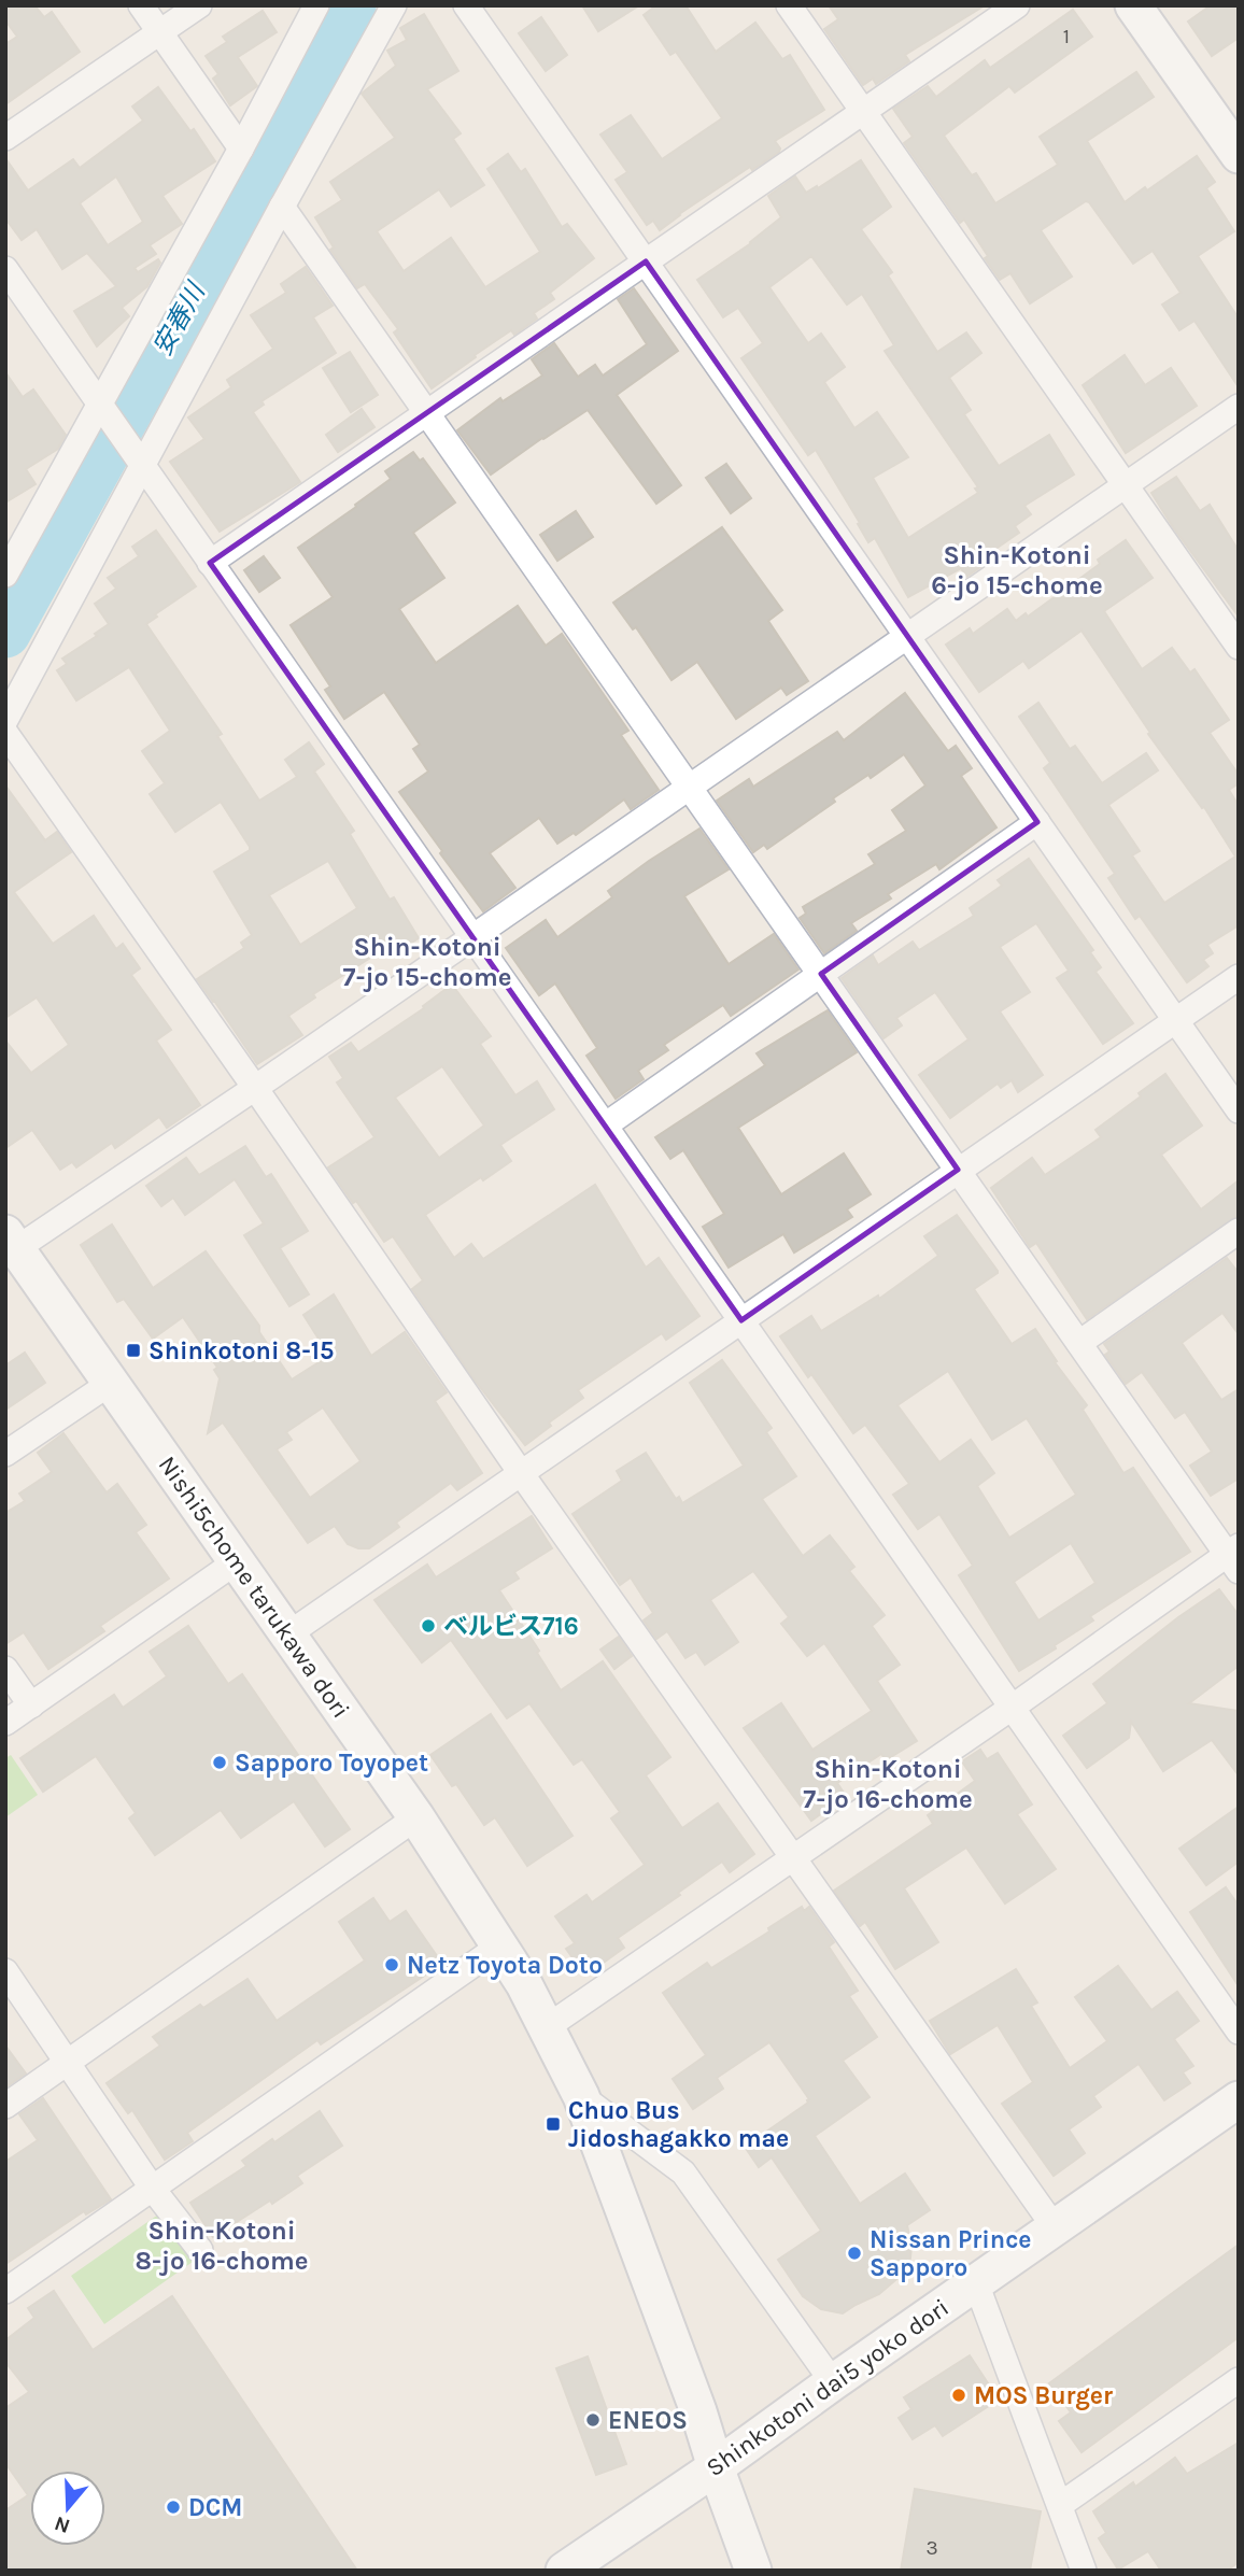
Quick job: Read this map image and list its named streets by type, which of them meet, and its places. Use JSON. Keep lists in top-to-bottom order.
{
  "streets": {
    "main road": ["Nishi5chome tarukawa dori", "Shinkotoni dai5 yoko dori"]
  },
  "crossings": [
    ["Nishi5chome tarukawa dori", "Shinkotoni dai5 yoko dori"]
  ],
  "districts": [
    "Shin-Kotoni 6-jo 15-chome",
    "Shin-Kotoni 7-jo 15-chome",
    "Shin-Kotoni 7-jo 16-chome",
    "Shin-Kotoni 8-jo 16-chome"
  ],
  "water": ["安春川"],
  "places": {
    "transit": ["Shinkotoni 8-15", "Chuo Bus Jidoshagakko mae"],
    "other": [
      "ベルビス716",
      "Sapporo Toyopet",
      "Netz Toyota Doto",
      "Nissan Prince Sapporo",
      "MOS Burger",
      "ENEOS",
      "DCM"
    ]
  },
  "house_numbers": ["1", "3"],
  "north": "bottom"
}
